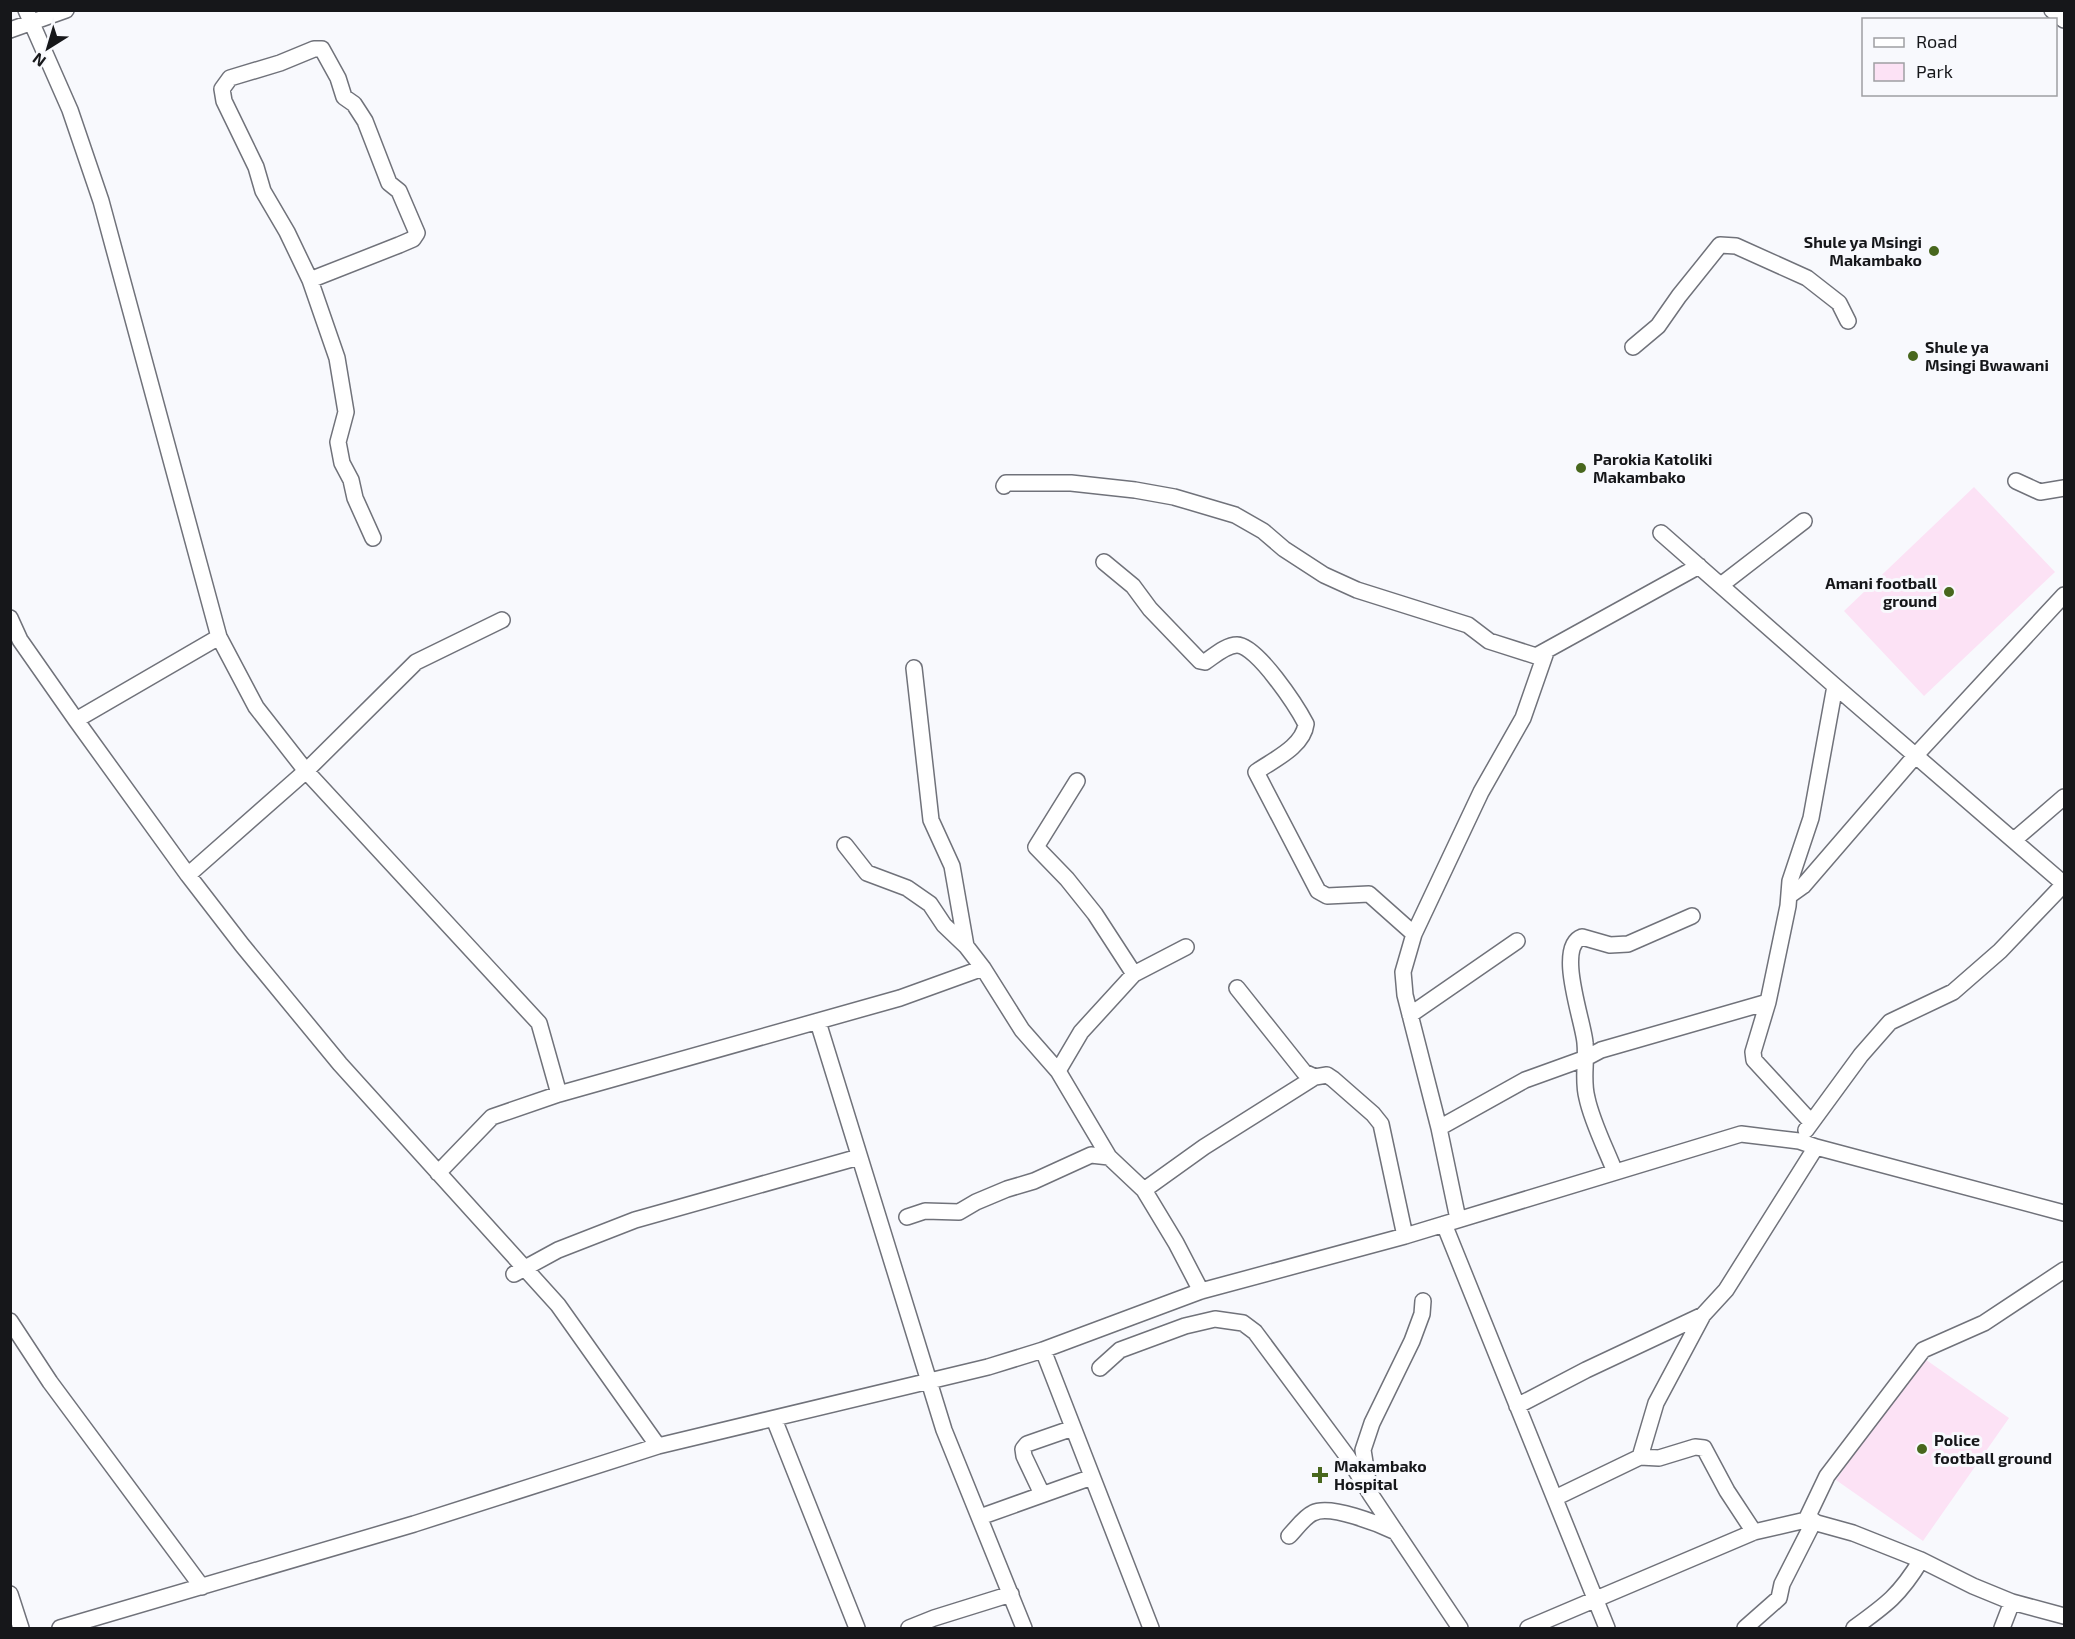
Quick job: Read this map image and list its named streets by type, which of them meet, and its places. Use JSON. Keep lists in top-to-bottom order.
{
  "places": {
    "other": [
      "Shule ya Msingi Makambako",
      "Shule ya Msingi Bwawani",
      "Parokia Katoliki Makambako",
      "Amani football ground",
      "Police football ground"
    ],
    "health": ["Makambako Hospital"]
  },
  "legend": ["Road", "Park"],
  "north": "bottom left"
}
